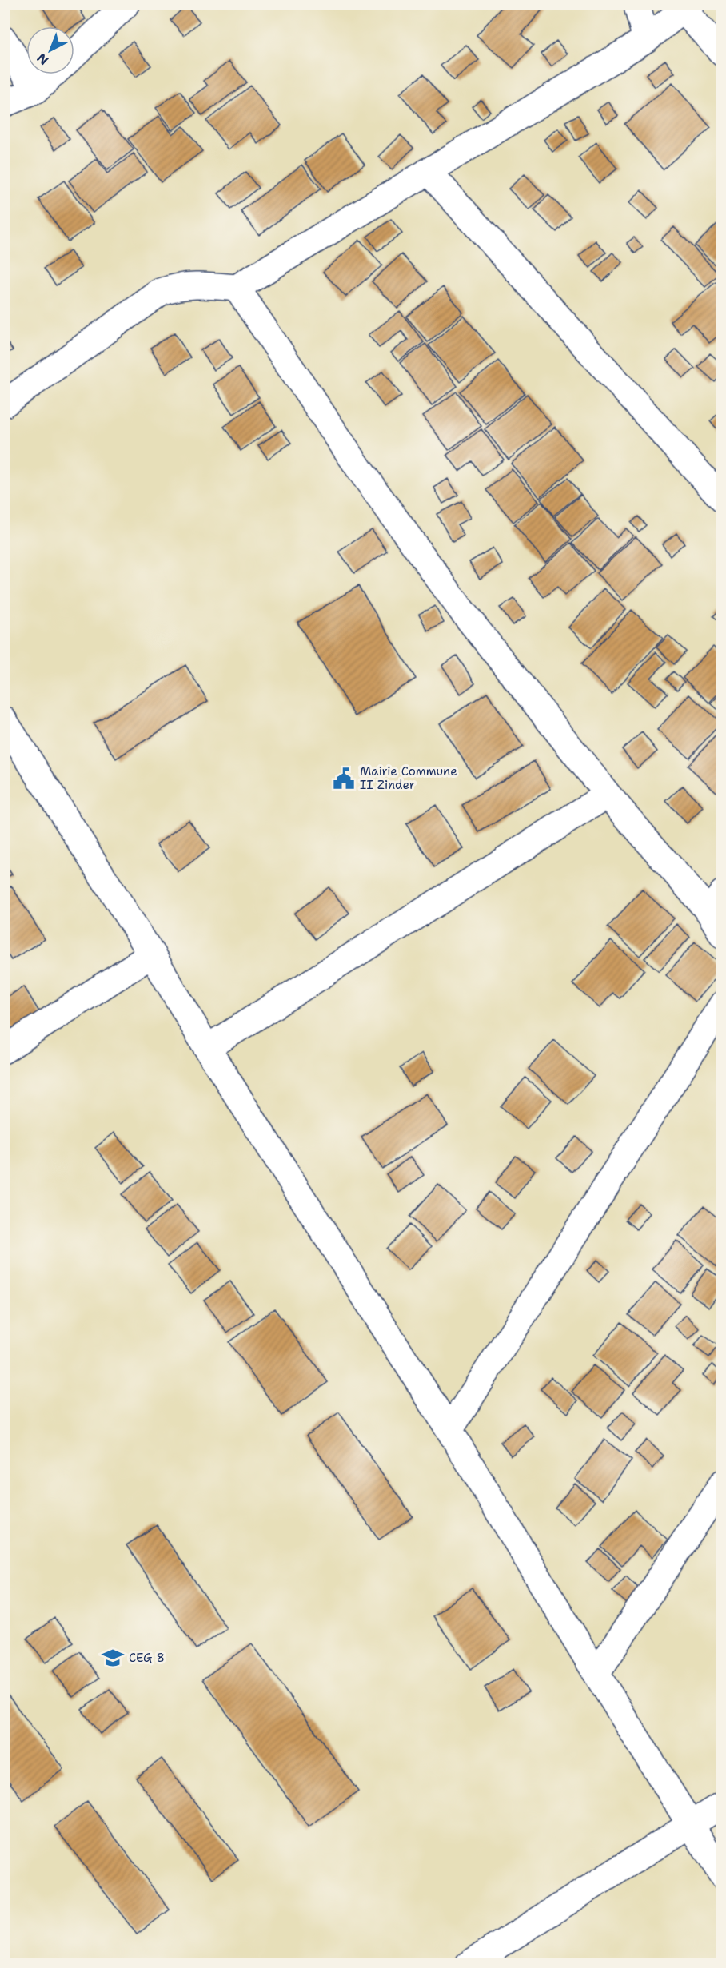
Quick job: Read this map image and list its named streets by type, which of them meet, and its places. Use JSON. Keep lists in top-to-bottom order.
{
  "places": {
    "public building": ["Mairie Commune II Zinder"],
    "school or university": ["CEG 8"]
  },
  "north": "bottom left"
}
